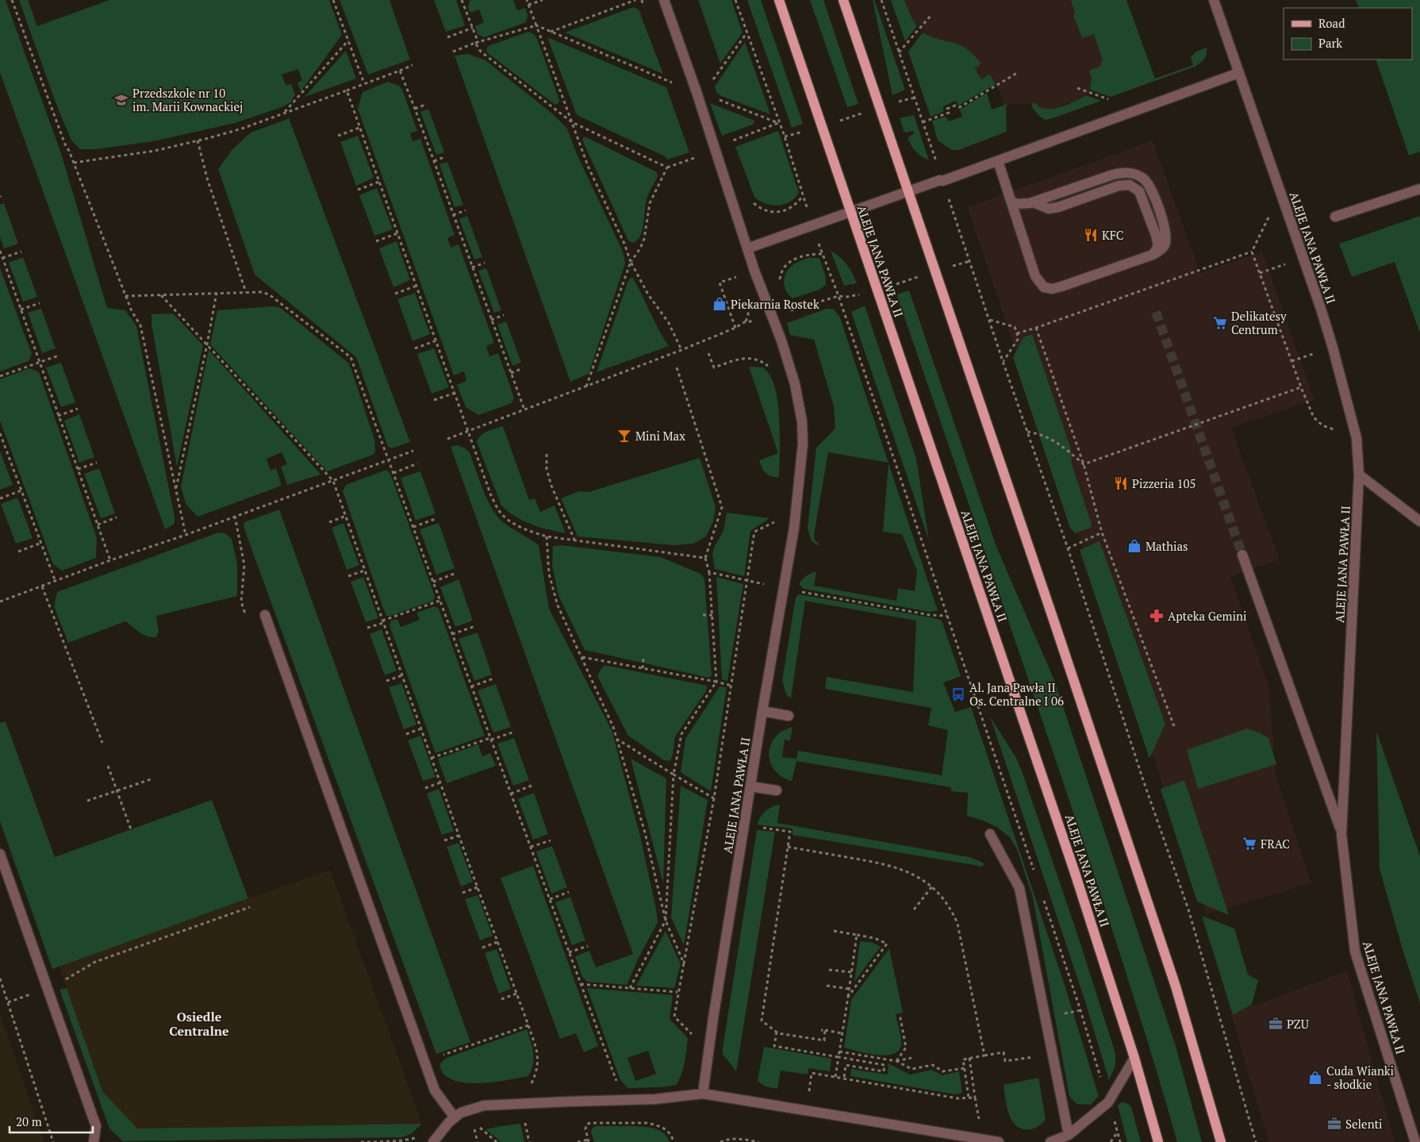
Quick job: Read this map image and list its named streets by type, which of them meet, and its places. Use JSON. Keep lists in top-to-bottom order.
{
  "streets": {
    "main road": ["ALEJE JANA PAWŁA II"]
  },
  "districts": ["Osiedle Centralne"],
  "places": {
    "school or university": ["Przedszkole nr 10 im. Marii Kownackiej"],
    "restaurant": ["KFC", "Pizzeria 105"],
    "shop": ["Piekarnia Rostek", "Mathias", "Cuda Wianki - słodkie"],
    "supermarket": ["Delikatesy Centrum", "FRAC"],
    "bar": ["Mini Max"],
    "pharmacy": ["Apteka Gemini"],
    "bus stop": ["Al. Jana Pawła II Os. Centralne I 06"],
    "office": ["PZU", "Selenti"]
  },
  "legend": ["Road", "Park"],
  "scale_bar": "20 m"
}
